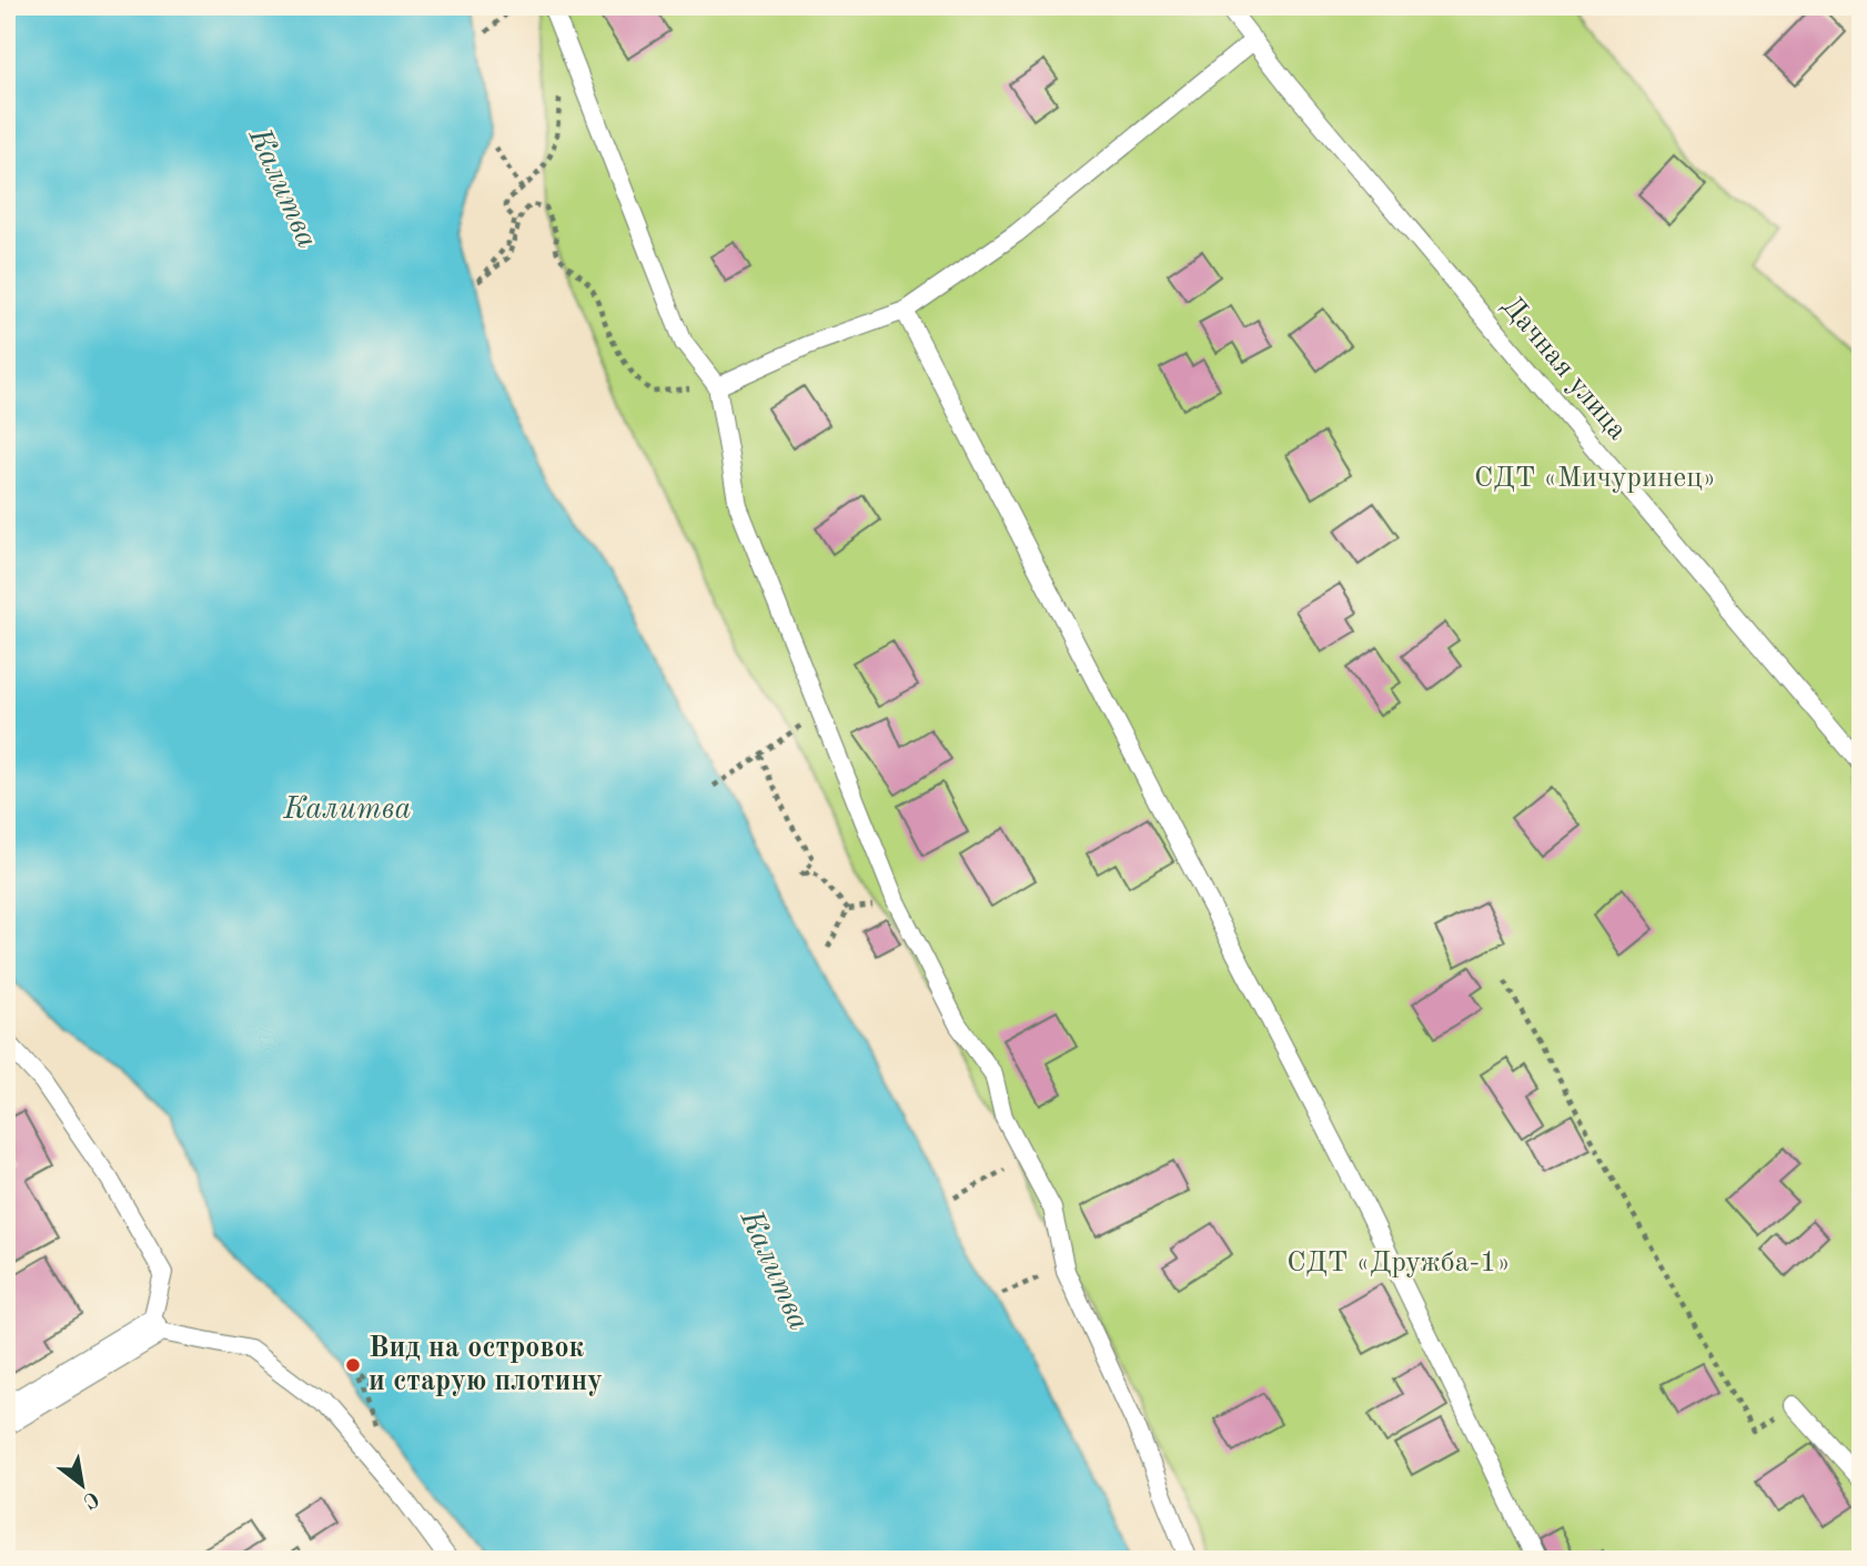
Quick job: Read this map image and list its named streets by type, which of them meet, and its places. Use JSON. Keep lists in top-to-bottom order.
{
  "streets": {
    "lane": ["Дачная улица"]
  },
  "water": ["Калитва"],
  "parks": ["СДТ «Мичуринец»", "СДТ «Дружба-1»"],
  "places": ["Вид на островок и старую плотину"],
  "north": "bottom right"
}
